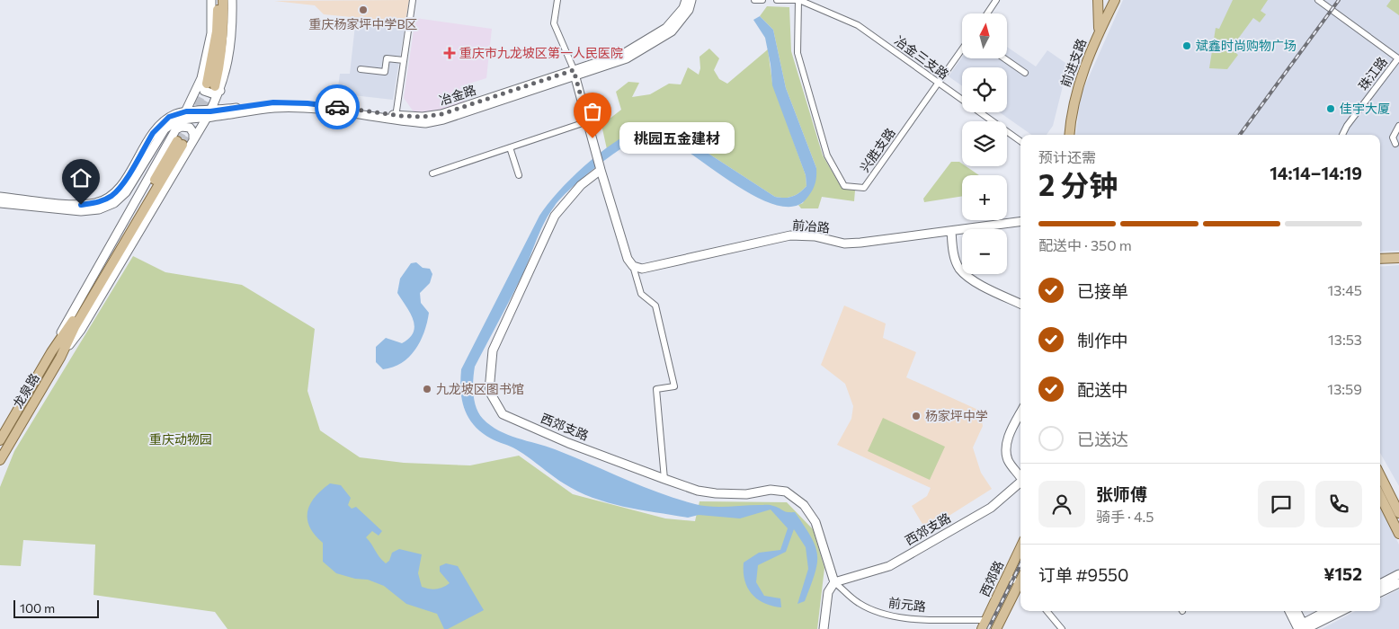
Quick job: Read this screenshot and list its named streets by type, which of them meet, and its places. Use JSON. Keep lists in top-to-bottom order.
{
  "streets": {
    "main road": ["前进支路", "龙泉路", "西郊路"],
    "street": [
      "冶金三支路",
      "珠江路",
      "冶金路",
      "兴胜支路",
      "前冶路",
      "西郊支路",
      "前元路"
    ]
  },
  "crossings": [
    ["冶金三支路", "兴胜支路"],
    ["西郊支路", "前元路"],
    ["西郊路", "前元路"]
  ],
  "parks": ["重庆动物园"],
  "places": {
    "other": [
      "重庆杨家坪中学B区",
      "斌鑫时尚购物广场",
      "佳宇大厦",
      "桃园五金建材",
      "九龙坡区图书馆",
      "杨家坪中学"
    ],
    "health": ["重庆市九龙坡区第一人民医院"]
  },
  "scale_bar": "100 m",
  "north": "top",
  "page": {
    "map_buttons": ["+", "−"],
    "bubble": "桃园五金建材",
    "heading": ["2 分钟", "预计还需", "14:14–14:19"],
    "panel": [
      "张师傅",
      "骑手 · 4.5",
      "订单 #9550",
      "¥152"
    ],
    "bar": "配送中 · 350 m",
    "list": [
      ["已接单", "13:45"],
      ["制作中", "13:53"],
      ["配送中", "13:59"],
      "已送达"
    ],
    "scale": "100 m"
  }
}
